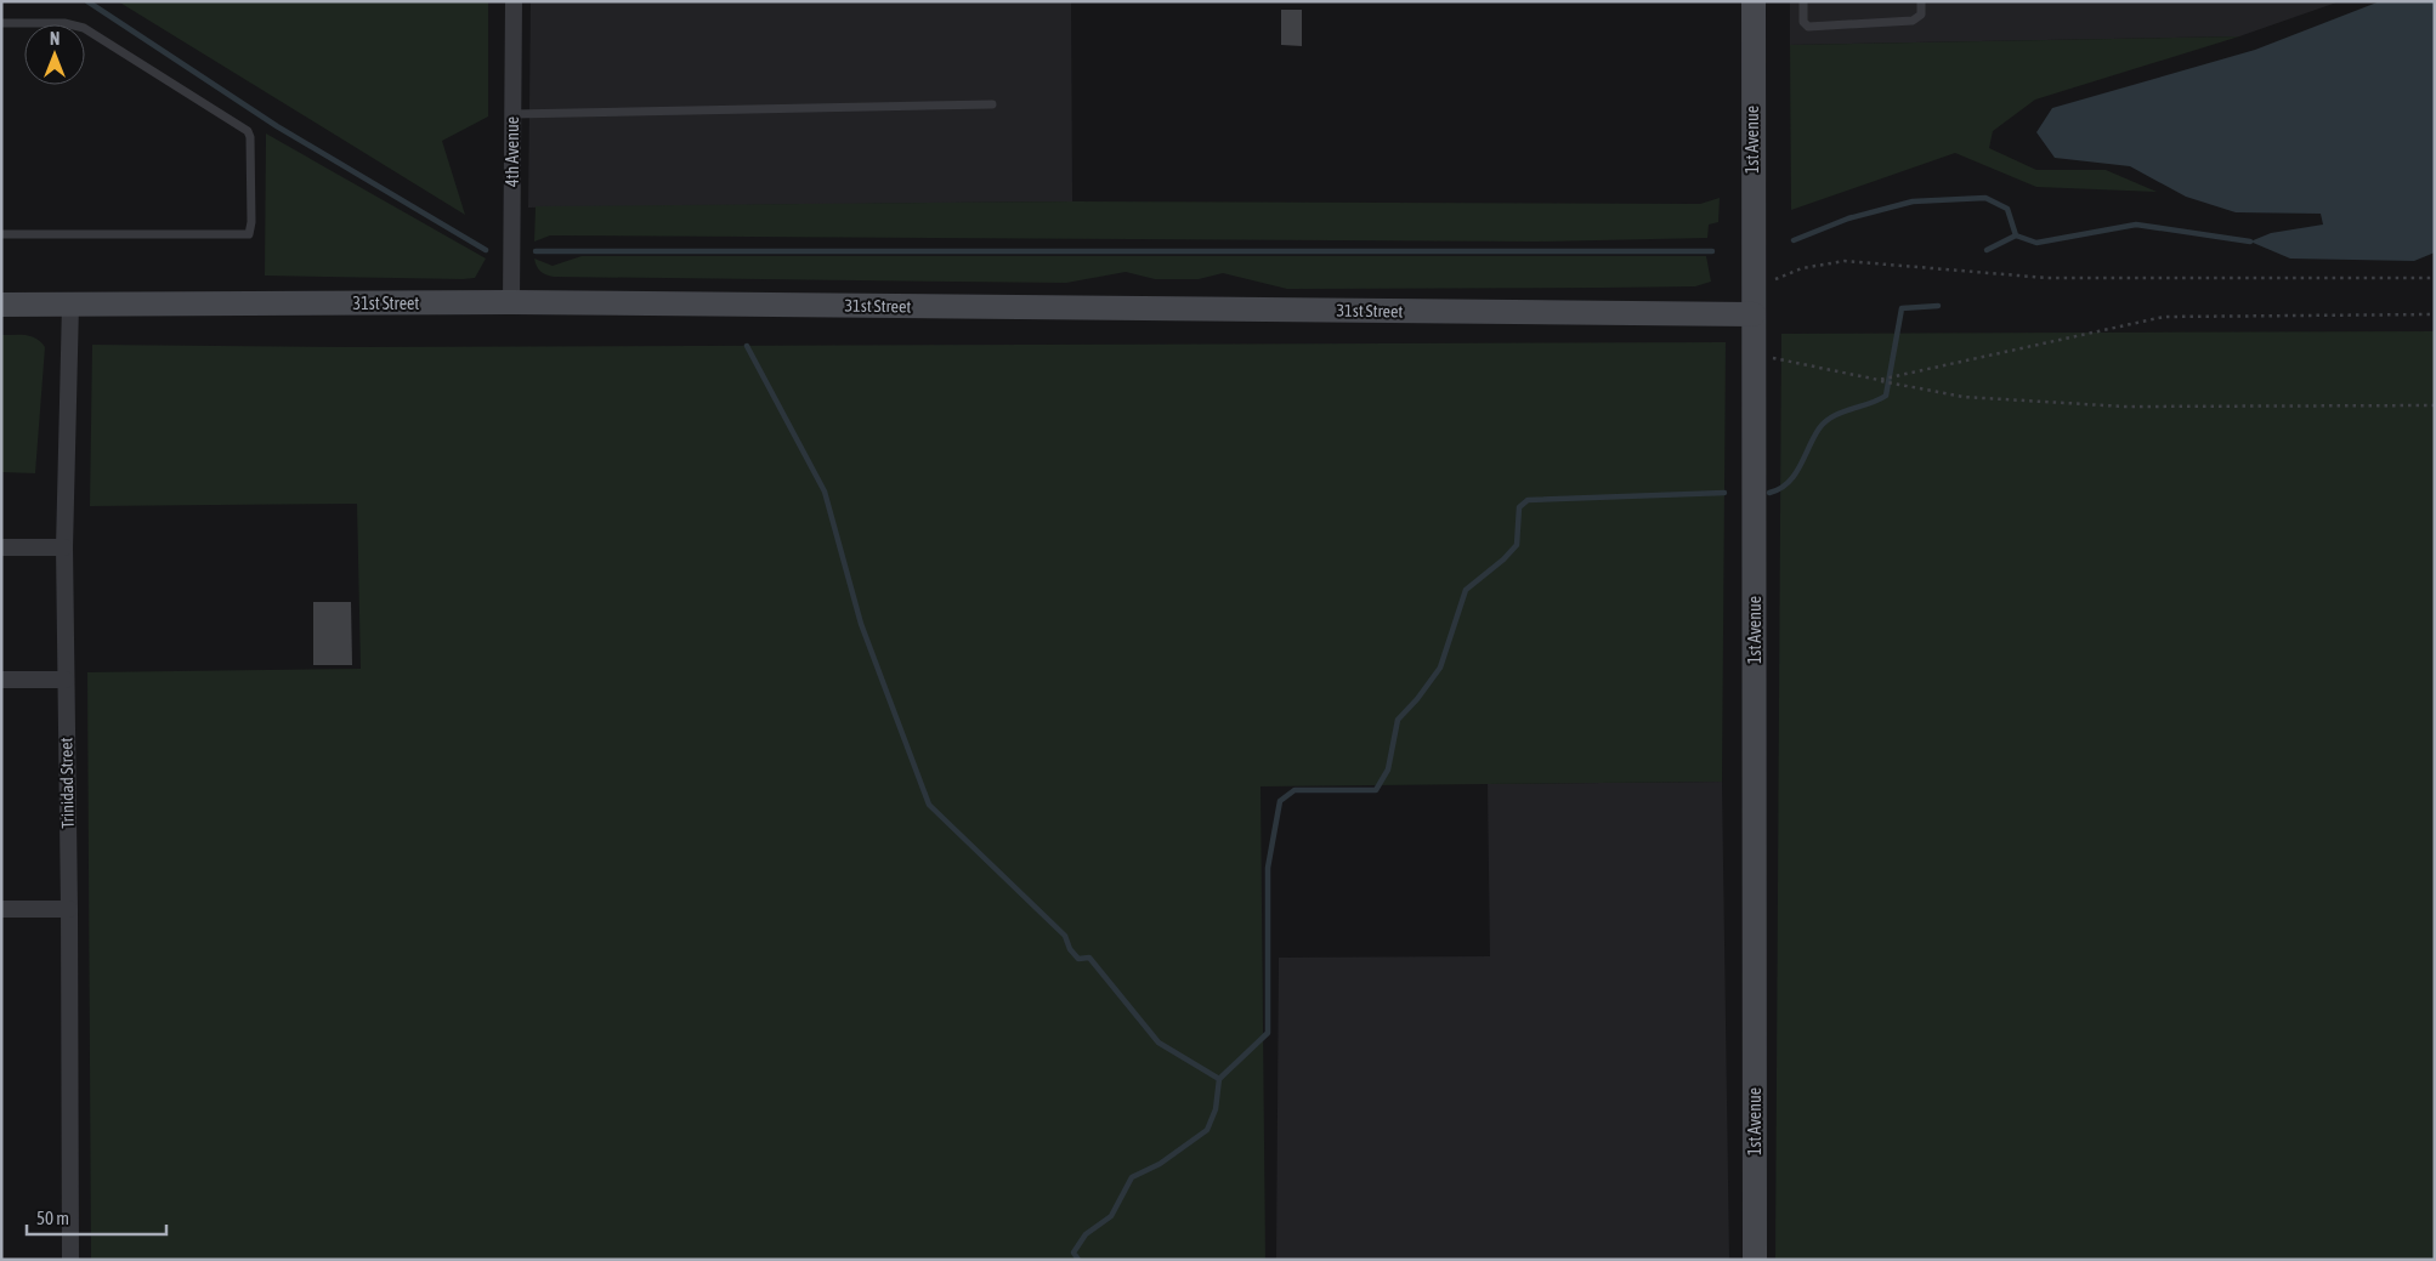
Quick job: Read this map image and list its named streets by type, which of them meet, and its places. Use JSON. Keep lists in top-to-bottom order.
{
  "streets": {
    "street": [
      "1st Avenue",
      "4th Avenue",
      "31st Street",
      "Trinidad Street"
    ]
  },
  "crossings": [
    ["1st Avenue", "31st Street"],
    ["4th Avenue", "31st Street"],
    ["31st Street", "Trinidad Street"]
  ],
  "scale_bar": "50 m",
  "north": "top"
}
